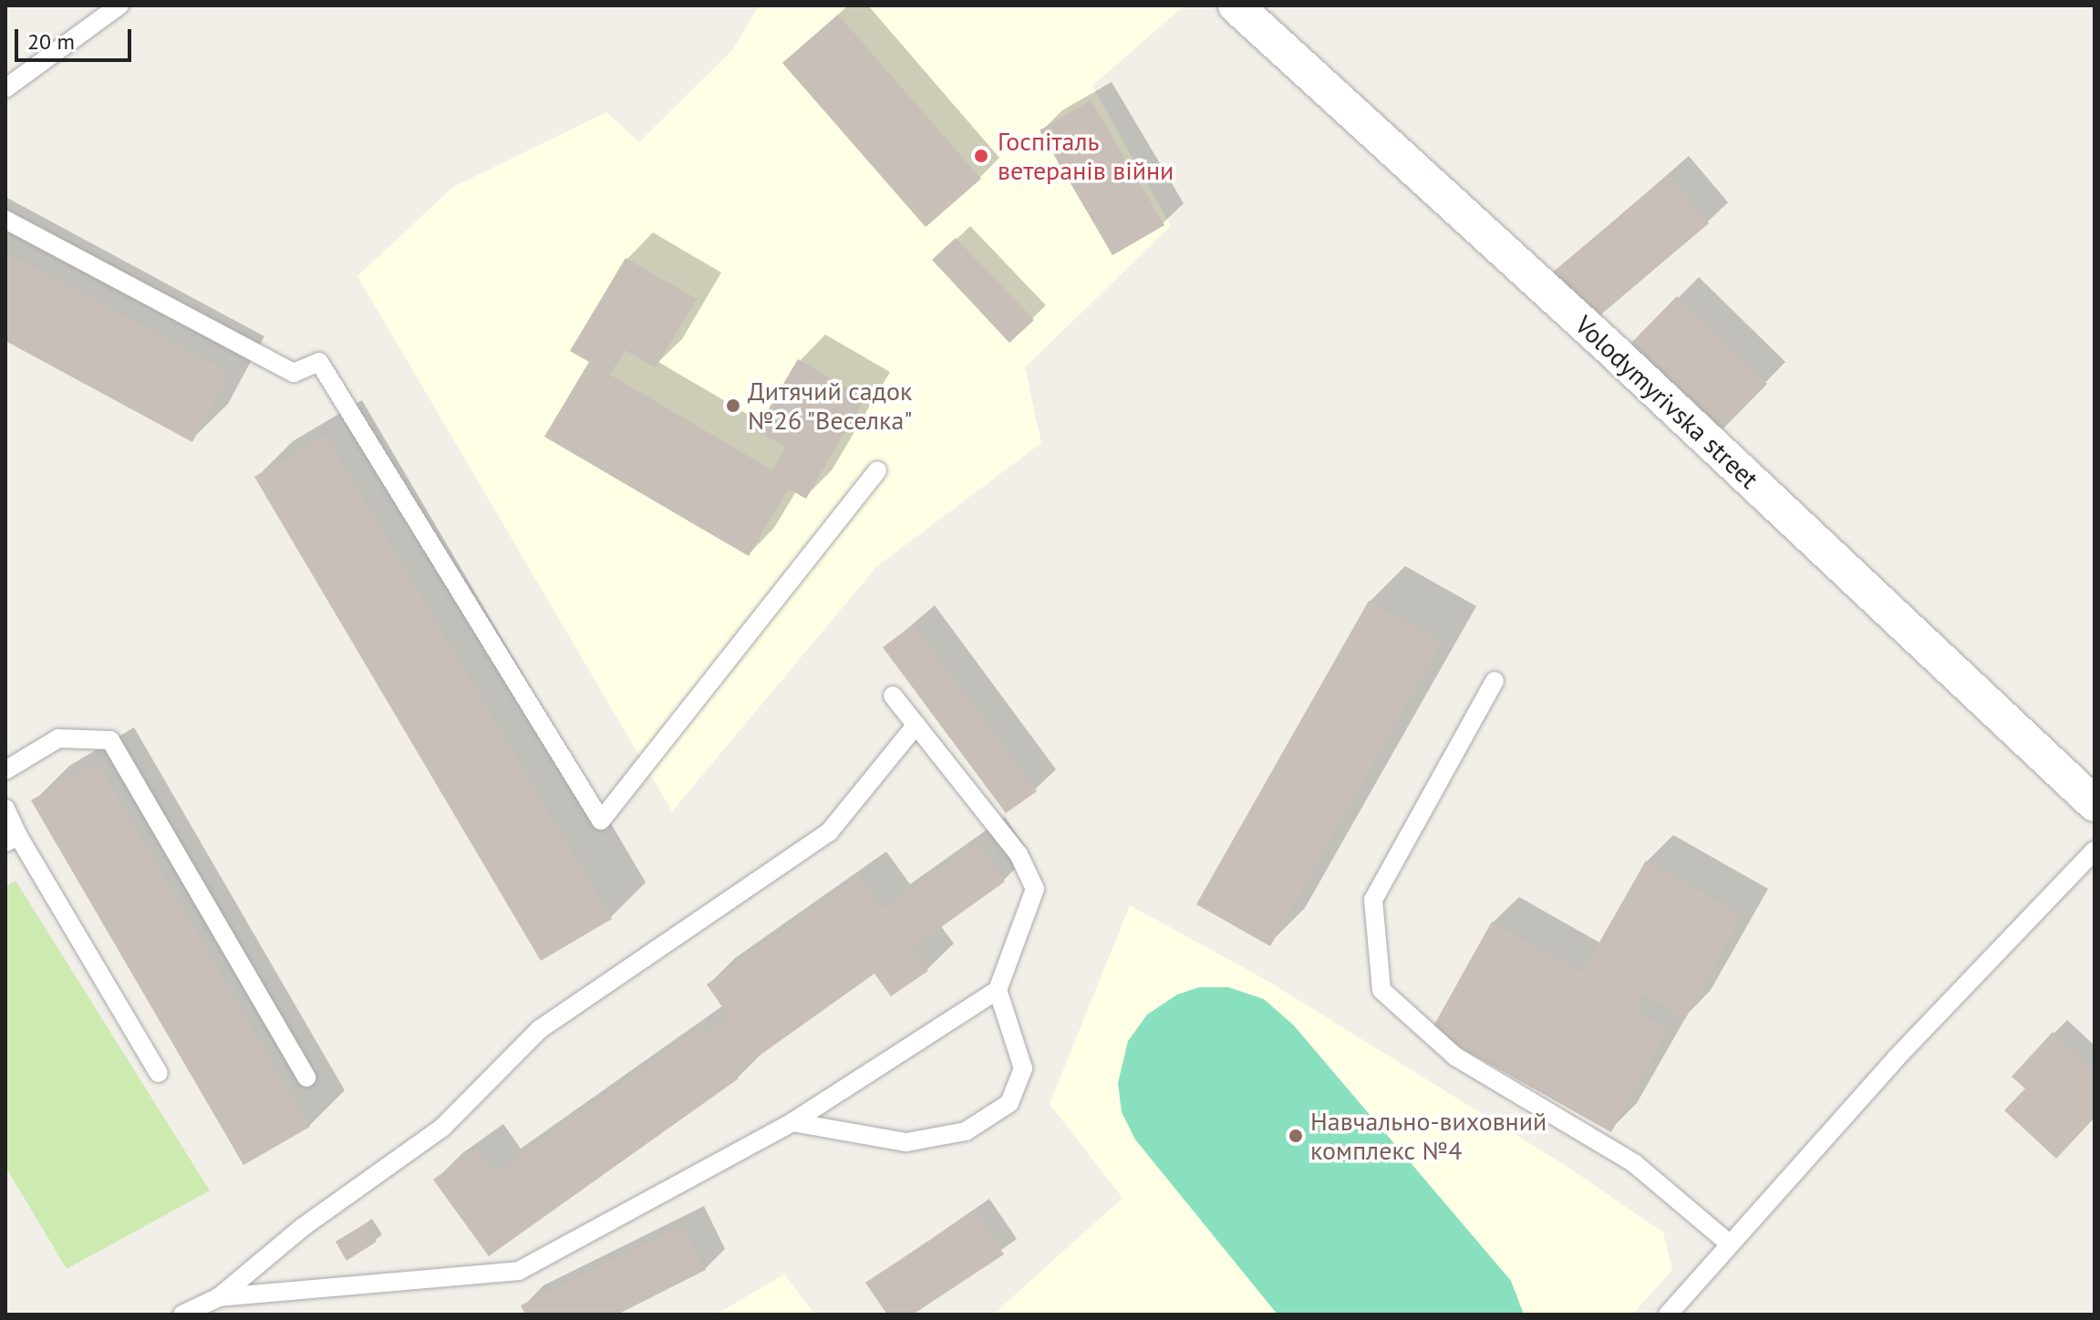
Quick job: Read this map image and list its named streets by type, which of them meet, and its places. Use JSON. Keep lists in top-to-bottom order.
{
  "streets": {
    "street": ["Volodymyrivska street"]
  },
  "places": ["Госпіталь ветеранів війни", "Дитячий садок №26 \"Веселка\"", "Навчально-виховний комплекс №4"],
  "scale_bar": "20 m"
}
